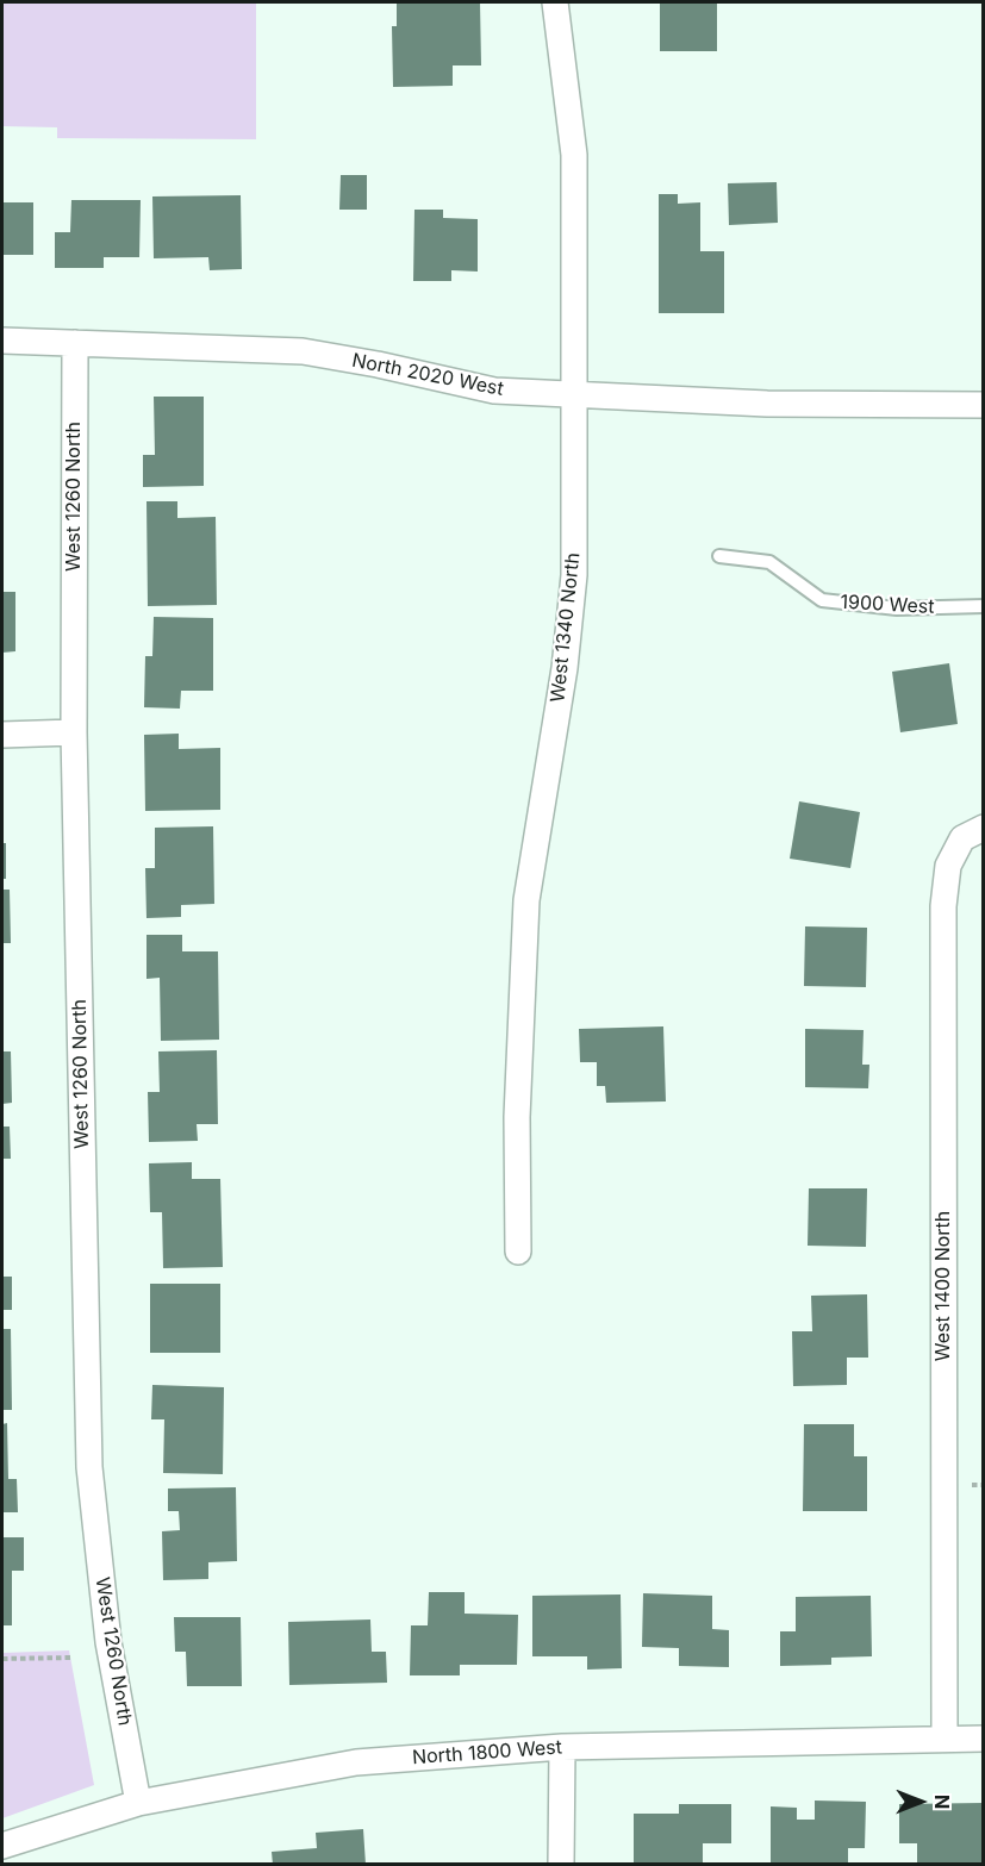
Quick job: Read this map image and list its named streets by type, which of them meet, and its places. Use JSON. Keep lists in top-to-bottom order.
{
  "streets": {
    "street": [
      "North 2020 West",
      "West 1260 North",
      "West 1340 North",
      "West 1400 North",
      "North 1800 West"
    ],
    "lane": ["1900 West"]
  },
  "crossings": [
    ["North 2020 West", "West 1260 North"],
    ["North 2020 West", "West 1340 North"],
    ["West 1260 North", "North 1800 West"],
    ["West 1400 North", "North 1800 West"]
  ],
  "north": "right"
}
